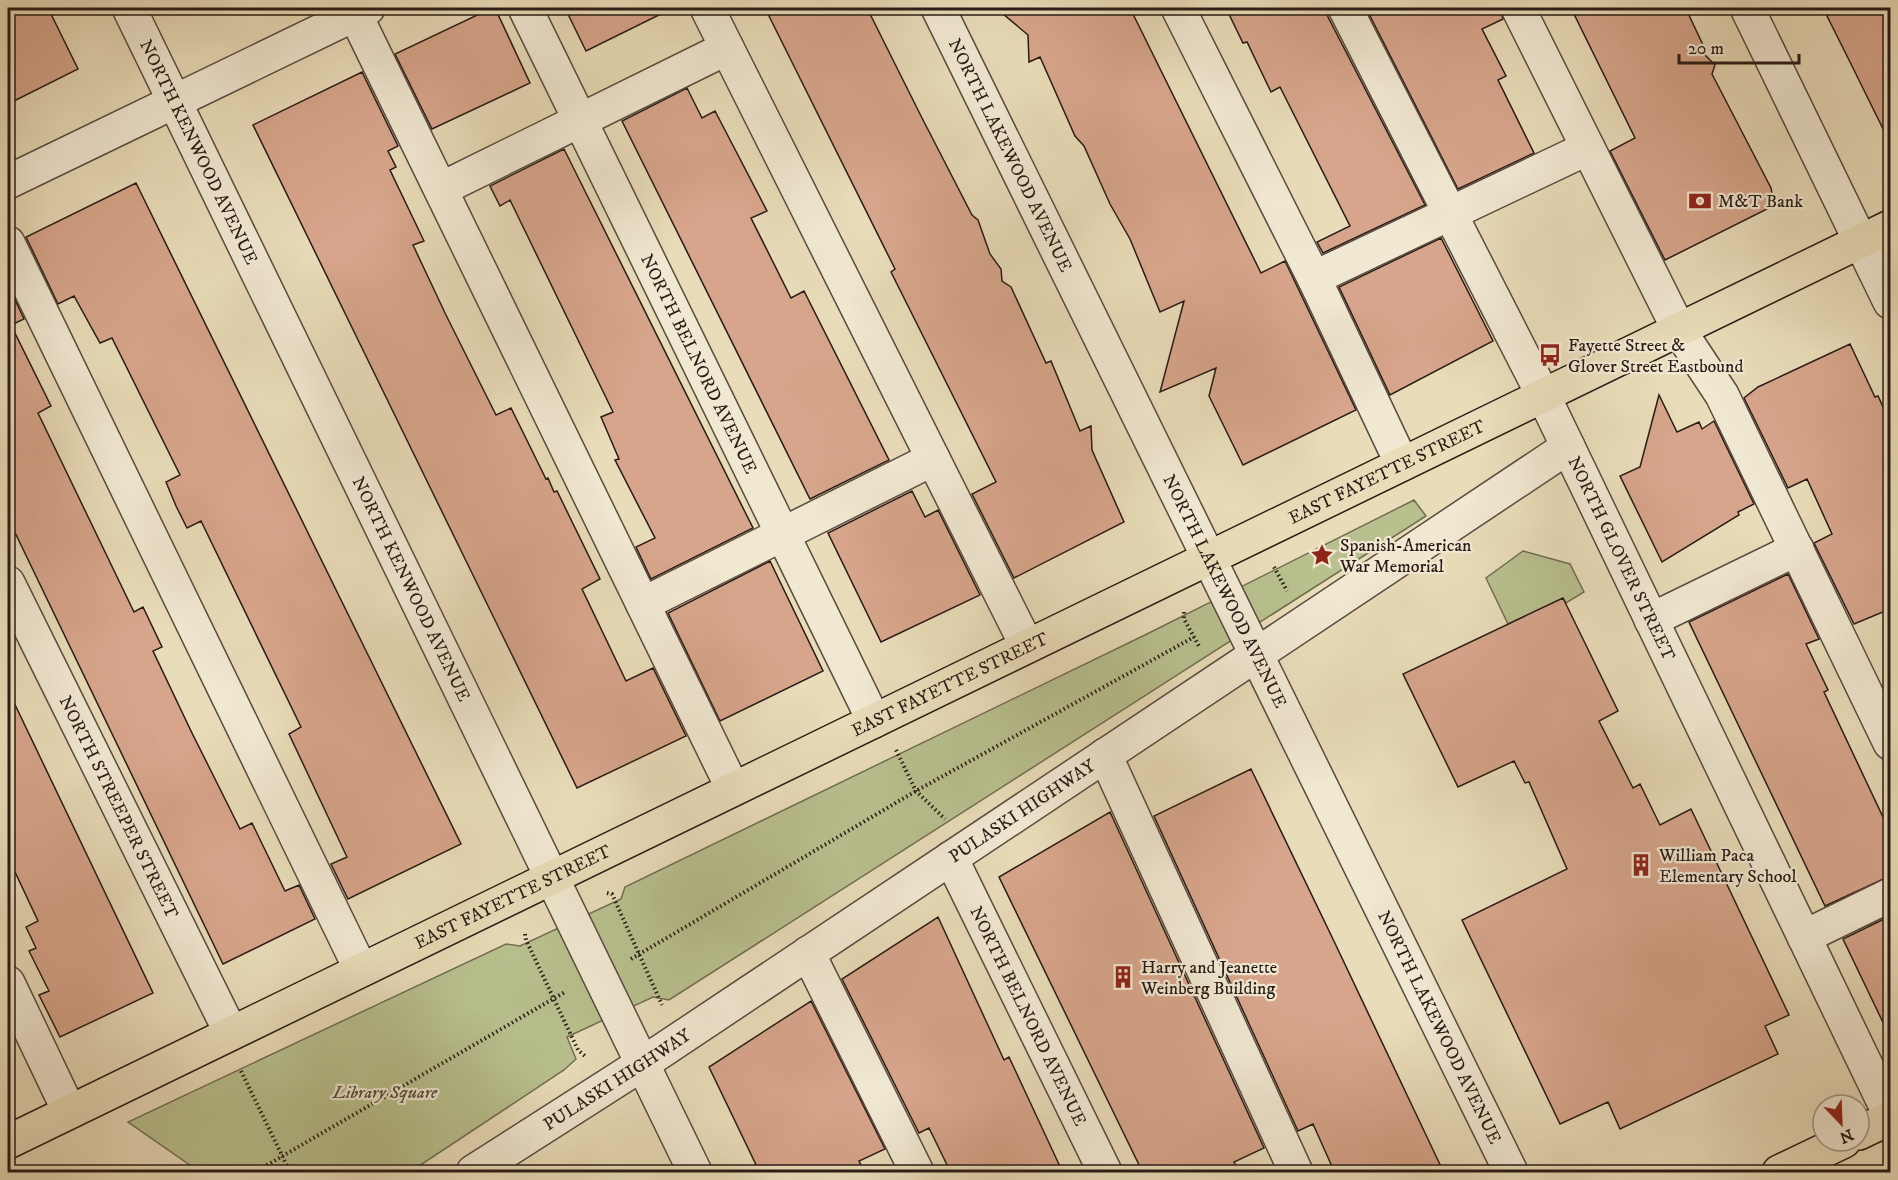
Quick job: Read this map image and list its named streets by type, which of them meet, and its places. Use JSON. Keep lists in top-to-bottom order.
{
  "streets": {
    "main road": ["EAST FAYETTE STREET"],
    "street": [
      "NORTH KENWOOD AVENUE",
      "NORTH LAKEWOOD AVENUE",
      "NORTH BELNORD AVENUE",
      "NORTH GLOVER STREET",
      "NORTH STREEPER STREET",
      "PULASKI HIGHWAY"
    ]
  },
  "crossings": [
    ["NORTH KENWOOD AVENUE", "EAST FAYETTE STREET"],
    ["NORTH KENWOOD AVENUE", "PULASKI HIGHWAY"],
    ["NORTH LAKEWOOD AVENUE", "EAST FAYETTE STREET"],
    ["NORTH LAKEWOOD AVENUE", "PULASKI HIGHWAY"],
    ["NORTH BELNORD AVENUE", "EAST FAYETTE STREET"],
    ["NORTH BELNORD AVENUE", "PULASKI HIGHWAY"],
    ["EAST FAYETTE STREET", "NORTH GLOVER STREET"],
    ["EAST FAYETTE STREET", "NORTH STREEPER STREET"],
    ["NORTH GLOVER STREET", "PULASKI HIGHWAY"]
  ],
  "parks": ["Library Square"],
  "places": {
    "bank": ["M&T Bank"],
    "bus stop": ["Fayette Street & Glover Street Eastbound"],
    "place": ["Spanish-American War Memorial"],
    "building": ["William Paca Elementary School", "Harry and Jeanette Weinberg Building"]
  },
  "scale_bar": "20 m",
  "north": "bottom right"
}
